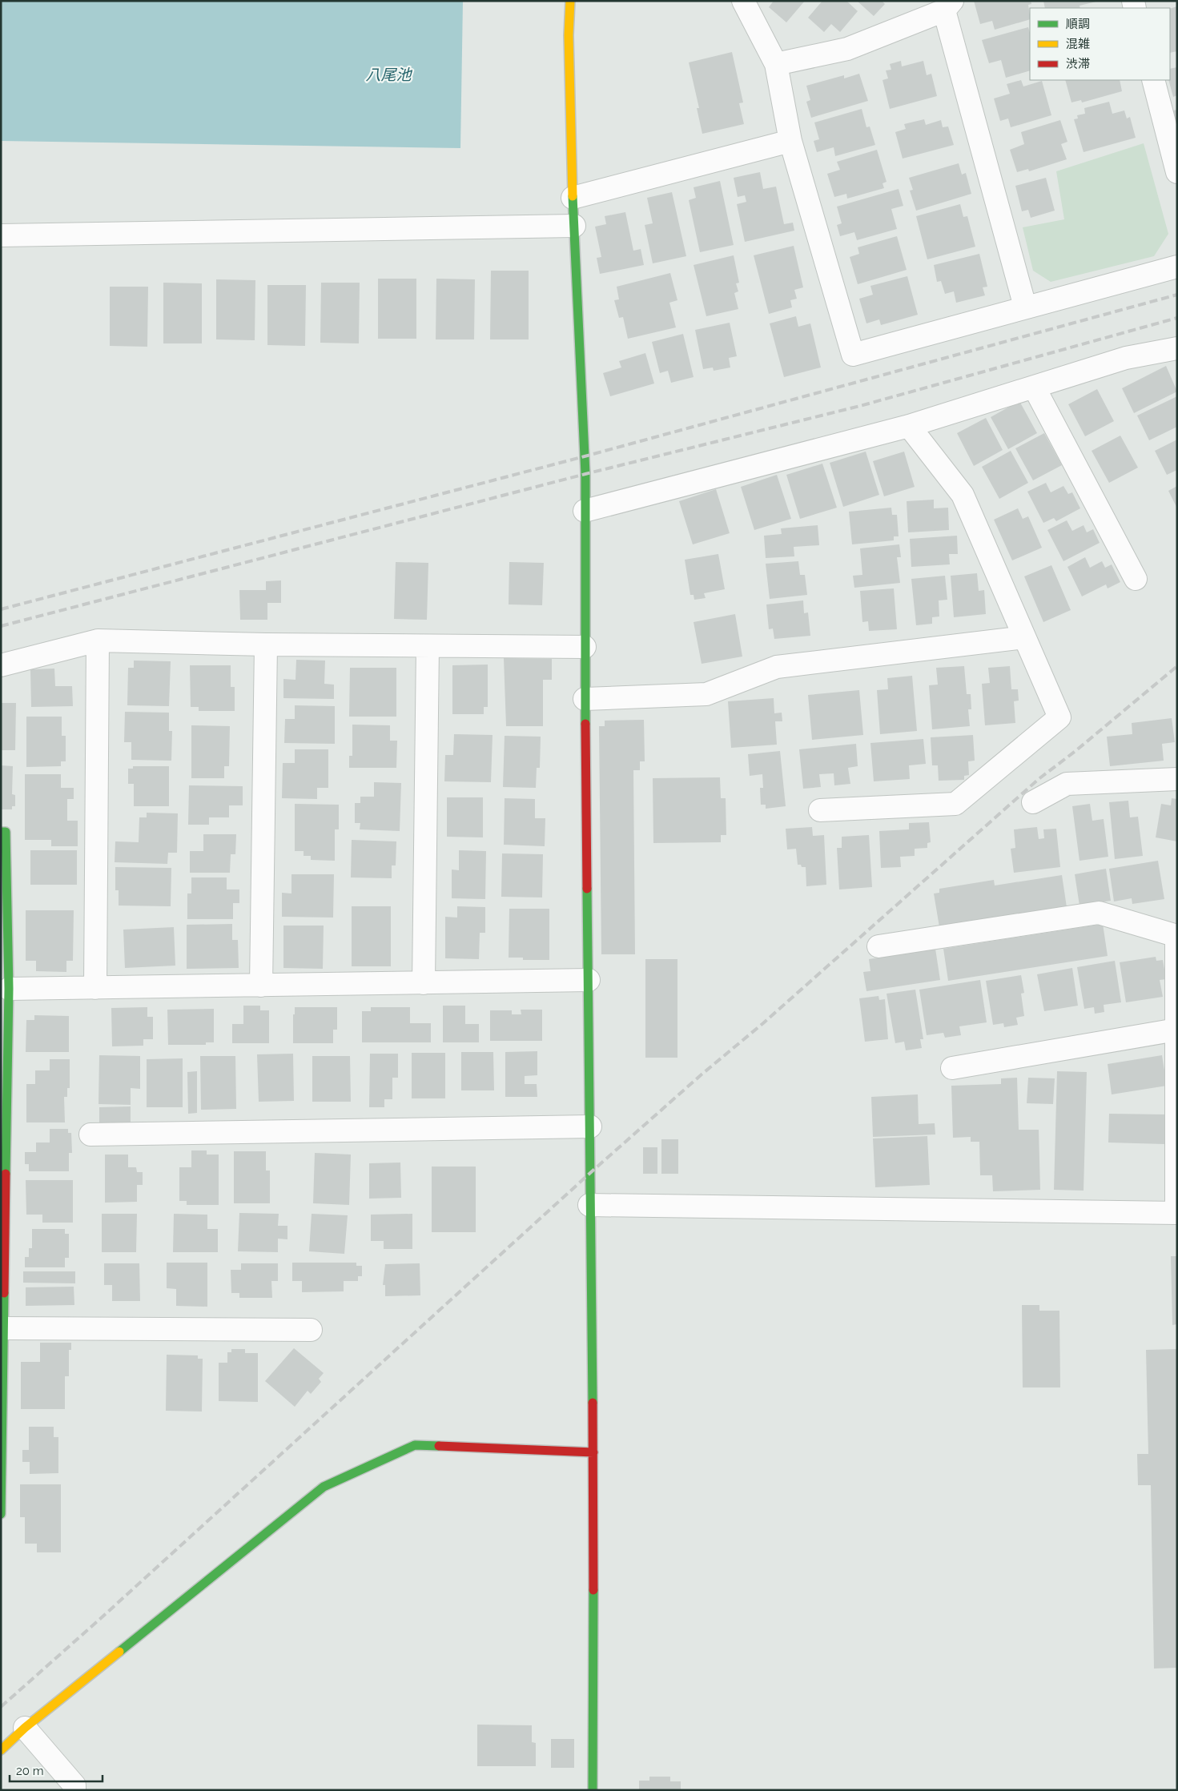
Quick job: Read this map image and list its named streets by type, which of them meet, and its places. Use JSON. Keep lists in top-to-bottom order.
{
  "water": ["八尾池"],
  "legend": ["順調", "混雑", "渋滞"],
  "scale_bar": "20 m"
}
